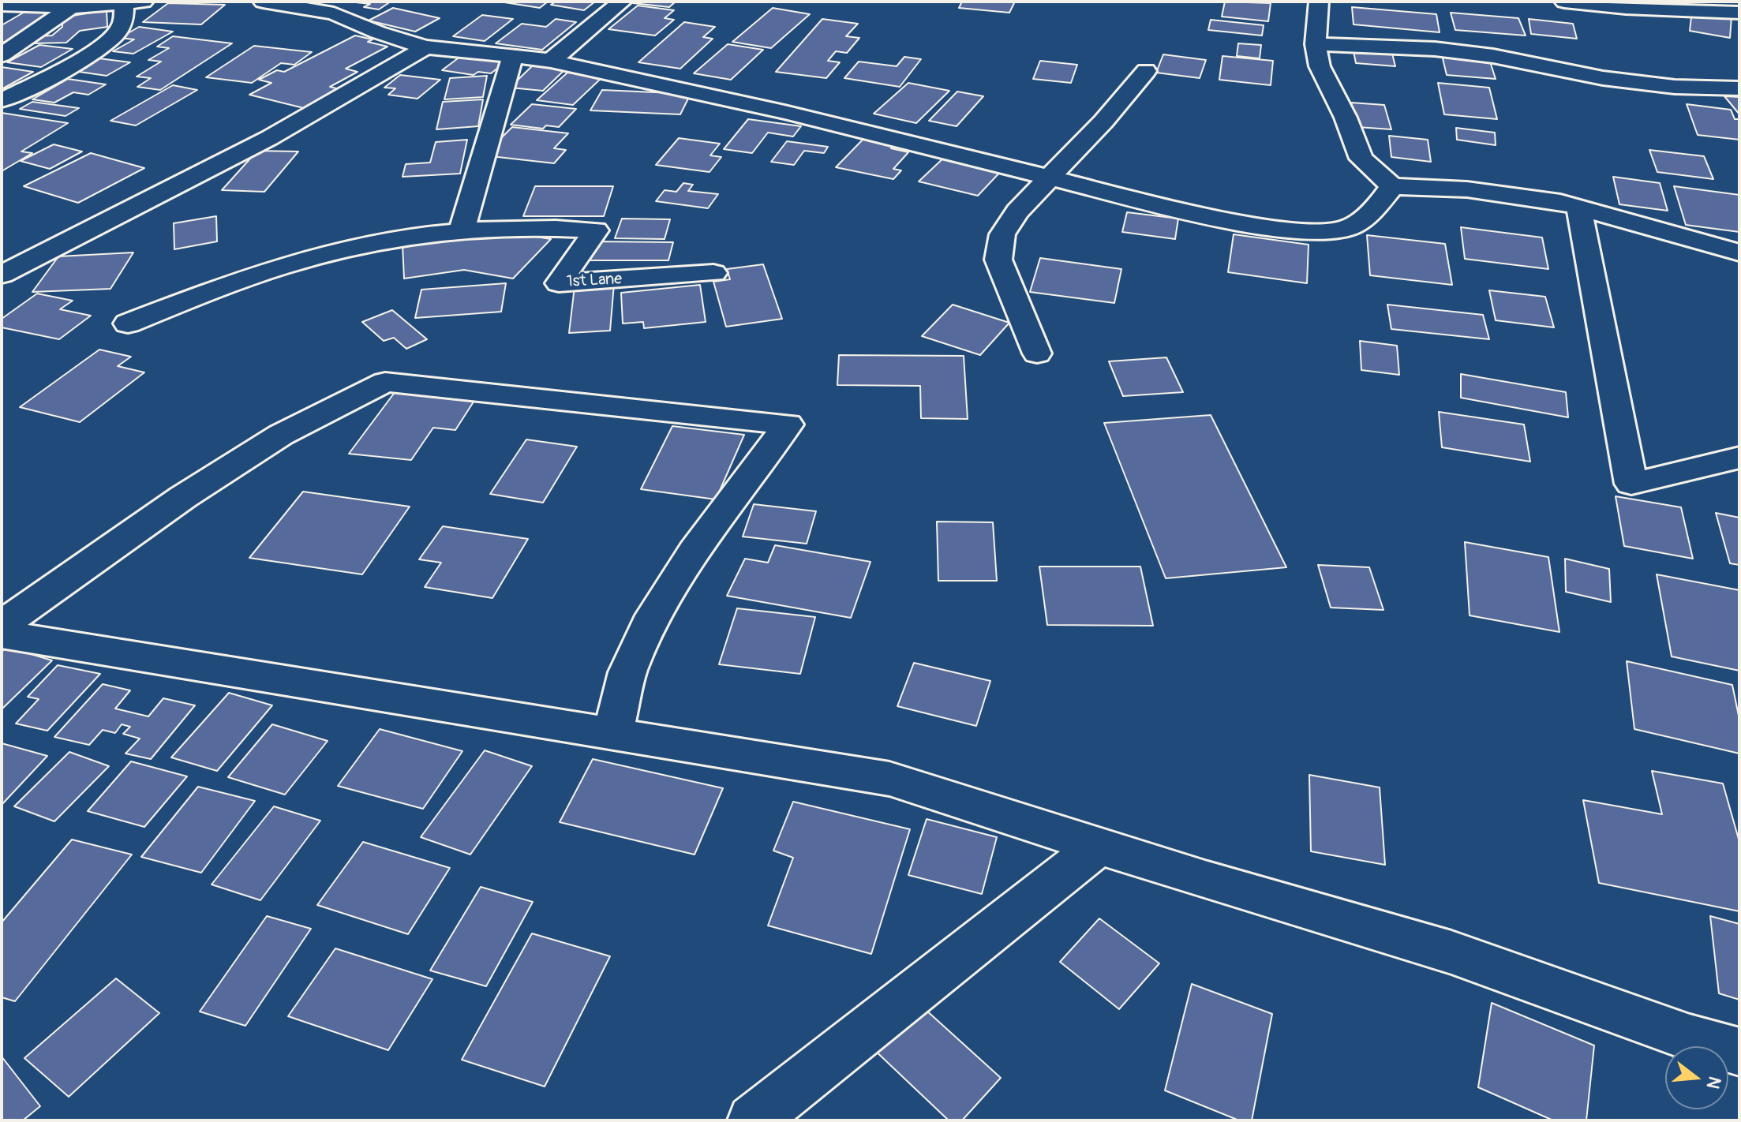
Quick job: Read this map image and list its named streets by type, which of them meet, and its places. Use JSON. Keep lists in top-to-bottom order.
{
  "streets": {
    "street": ["1st Lane"]
  },
  "north": "right"
}
